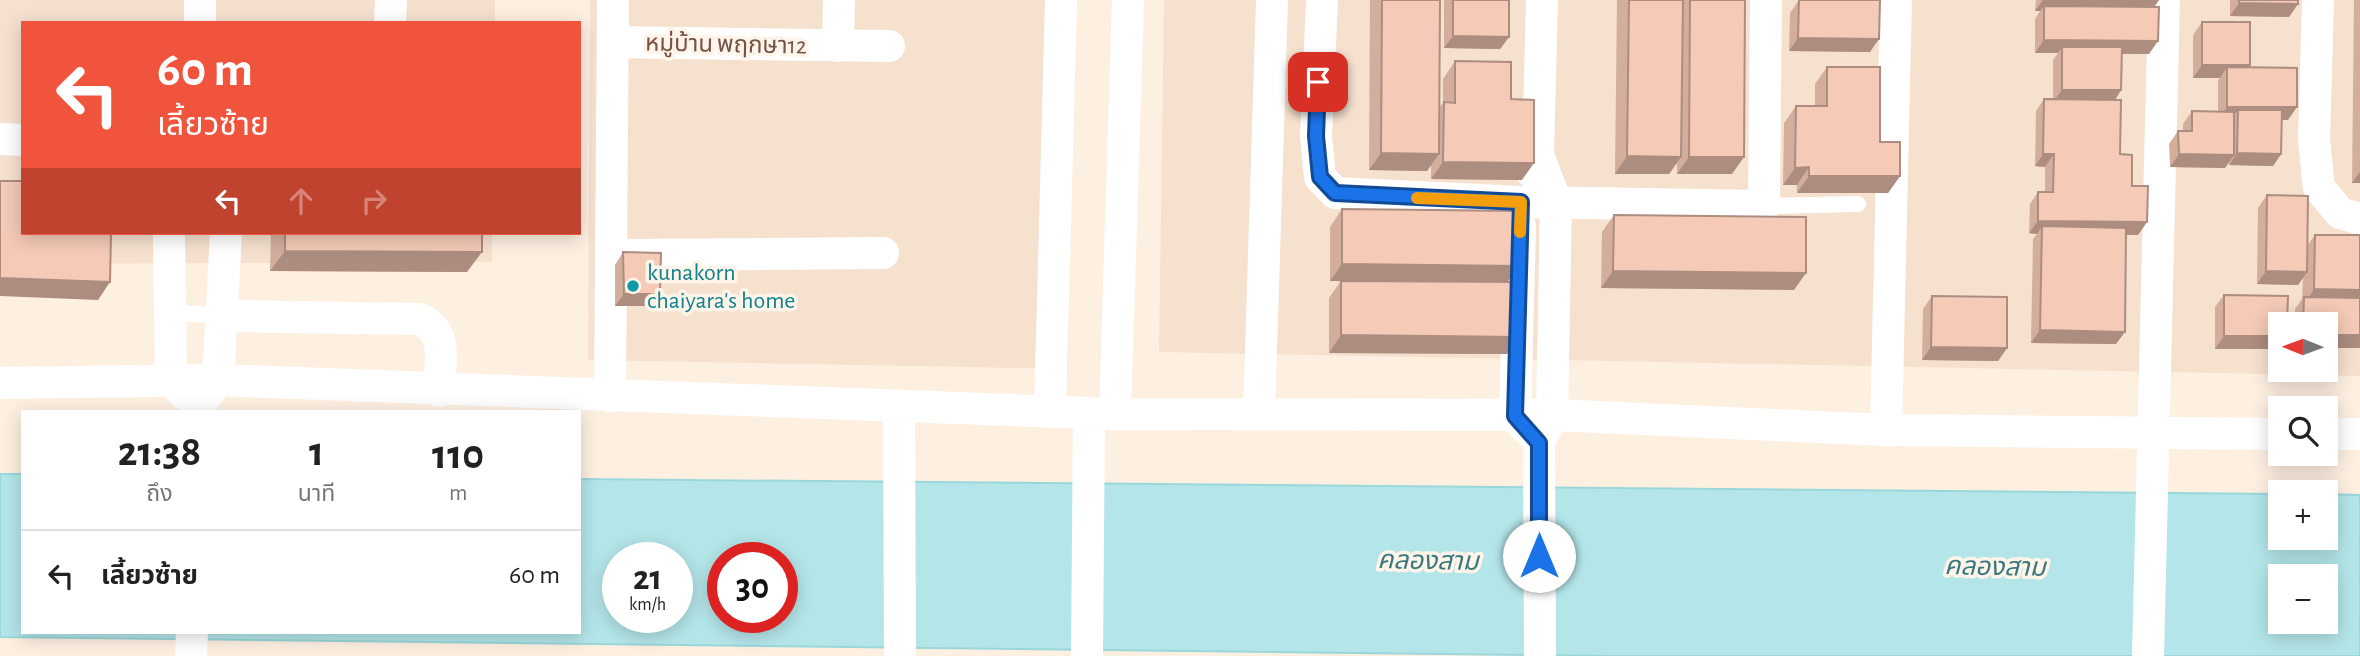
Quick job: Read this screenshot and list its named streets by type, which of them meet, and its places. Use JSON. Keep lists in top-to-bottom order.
{
  "streets": {
    "street": ["หมู่บ้าน พฤกษา12"]
  },
  "water": ["คลองสาม"],
  "places": ["kunakorn chaiyara's home"],
  "north": "left",
  "page": {
    "turn": ["60 m", "เลี้ยวซ้าย"],
    "map_buttons": ["+", "−"],
    "eta": [
      "21:38",
      "ถึง",
      "1",
      "นาที",
      "110",
      "m"
    ],
    "list": [
      {
        "name": "เลี้ยวซ้าย",
        "value": "60 m"
      }
    ],
    "speed": "21 km/h",
    "limit": "30"
  }
}
